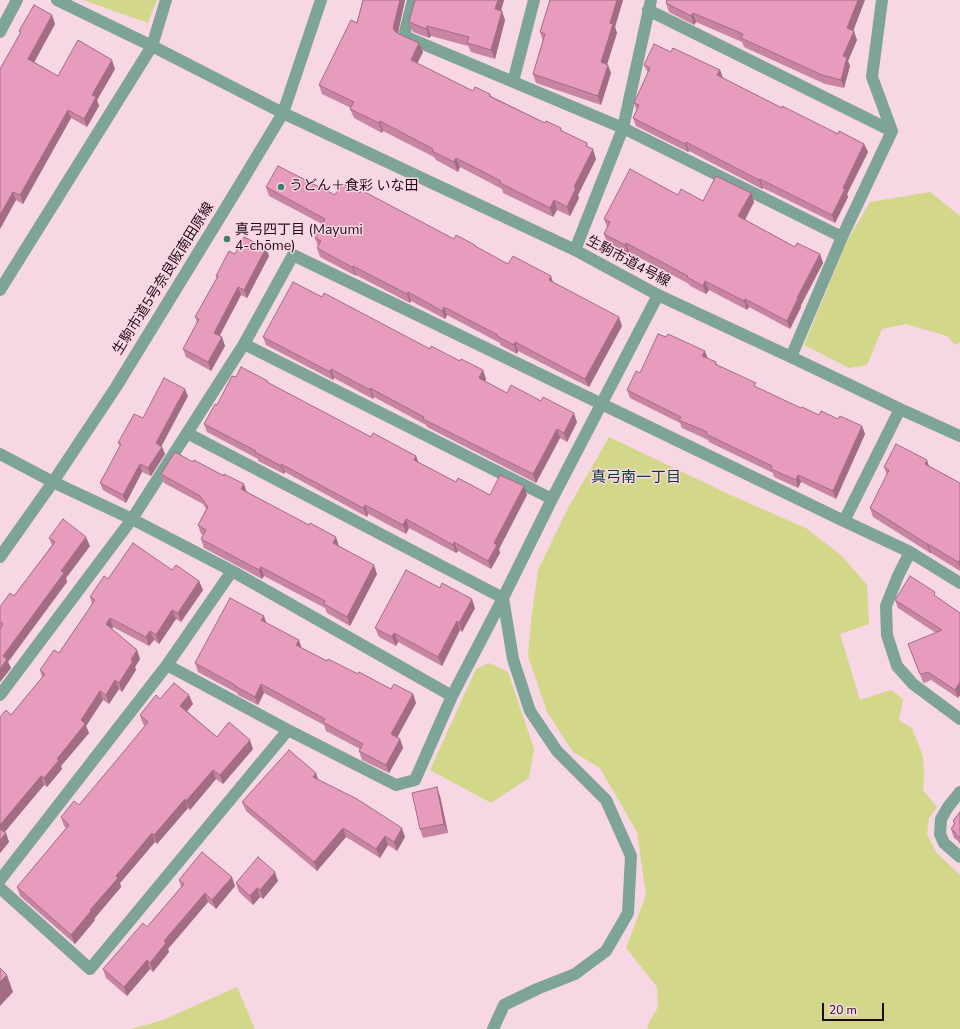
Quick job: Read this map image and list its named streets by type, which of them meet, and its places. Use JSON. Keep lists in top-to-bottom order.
{
  "streets": {
    "street": ["生駒市道4号線", "生駒市道5号奈良阪南田原線"]
  },
  "crossings": [
    ["生駒市道4号線", "生駒市道5号奈良阪南田原線"]
  ],
  "districts": ["真弓南一丁目"],
  "places": ["うどん＋食彩 いな田", "真弓四丁目 (Mayumi 4-chōme)"],
  "scale_bar": "20 m"
}
